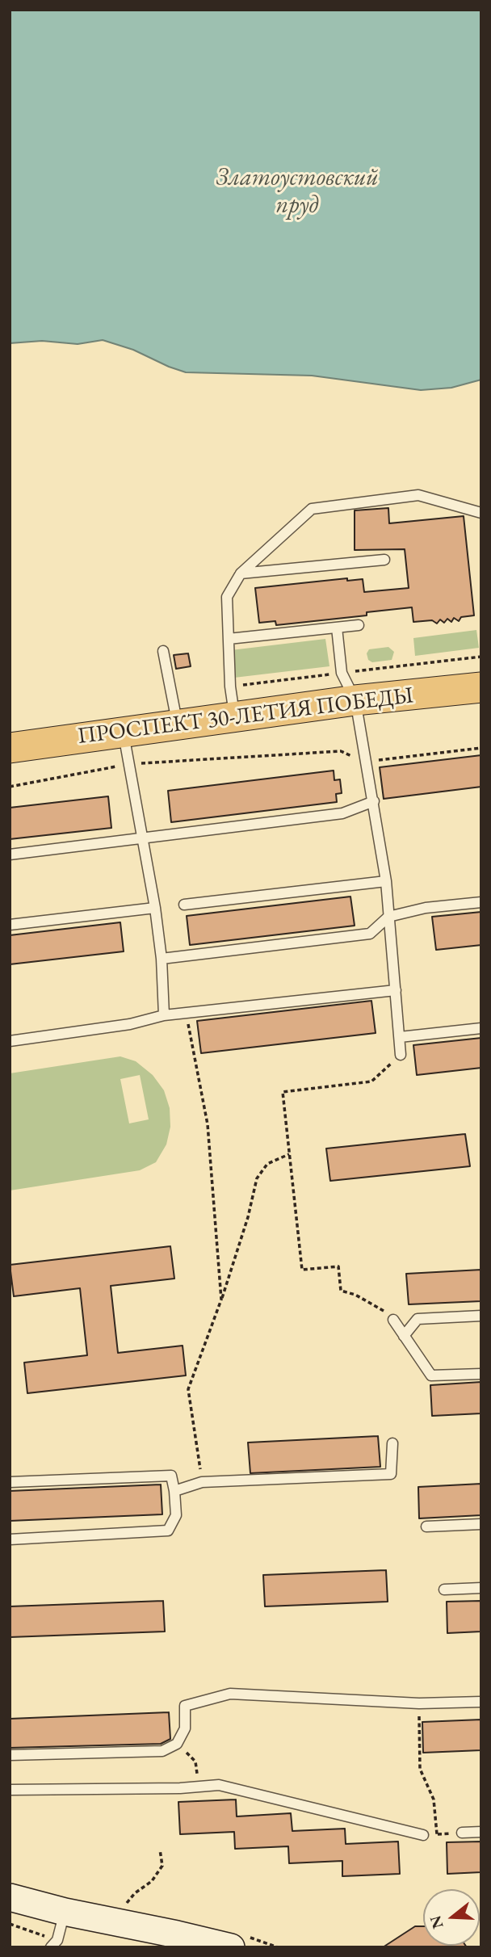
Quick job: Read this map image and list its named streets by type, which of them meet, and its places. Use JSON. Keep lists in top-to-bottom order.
{
  "streets": {
    "main road": ["ПРОСПЕКТ 30-ЛЕТИЯ ПОБЕДЫ"]
  },
  "water": ["Златоустовский пруд"],
  "north": "left"
}
